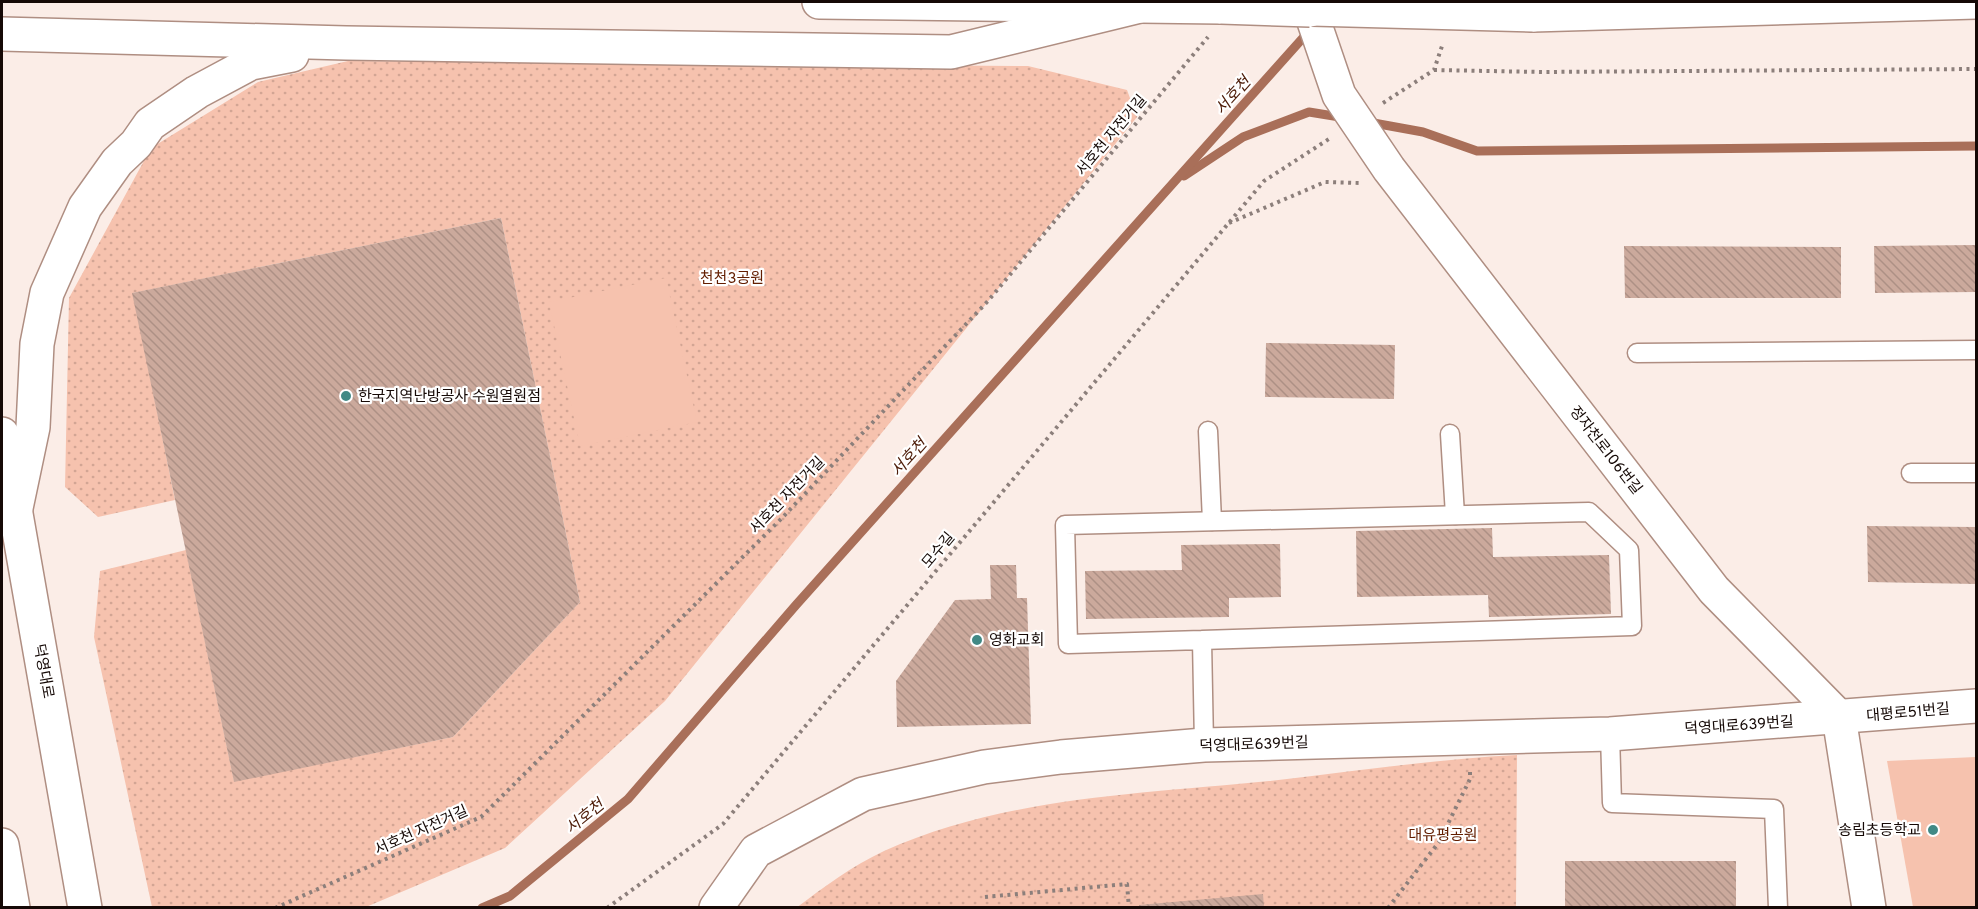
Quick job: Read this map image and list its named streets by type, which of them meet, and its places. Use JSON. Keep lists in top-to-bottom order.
{
  "streets": {
    "street": [
      "정자천로106번길",
      "덕영대로",
      "대평로51번길",
      "덕영대로639번길"
    ],
    "path": ["서호천 자전거길", "모수길"]
  },
  "crossings": [
    ["정자천로106번길", "대평로51번길"],
    ["정자천로106번길", "덕영대로639번길"],
    ["대평로51번길", "덕영대로639번길"]
  ],
  "water": ["서호천"],
  "parks": ["천천3공원", "대유평공원"],
  "places": ["한국지역난방공사 수원열원점", "영화교회", "송림초등학교"]
}
